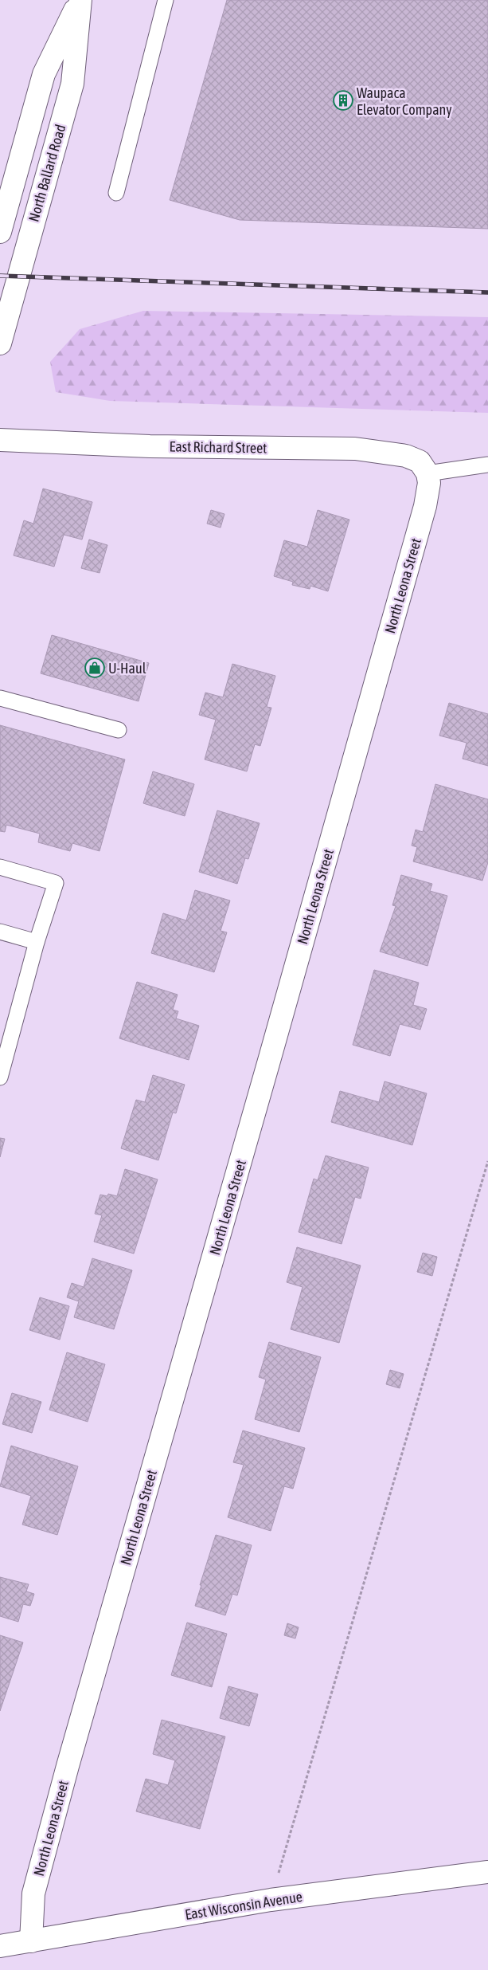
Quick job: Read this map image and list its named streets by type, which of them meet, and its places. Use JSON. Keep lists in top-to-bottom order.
{
  "streets": {
    "street": [
      "North Ballard Road",
      "East Richard Street",
      "North Leona Street",
      "East Wisconsin Avenue"
    ]
  },
  "crossings": [
    ["East Richard Street", "North Leona Street"],
    ["North Leona Street", "East Wisconsin Avenue"]
  ],
  "places": {
    "building": ["Waupaca Elevator Company"],
    "shop": ["U-Haul"]
  }
}
